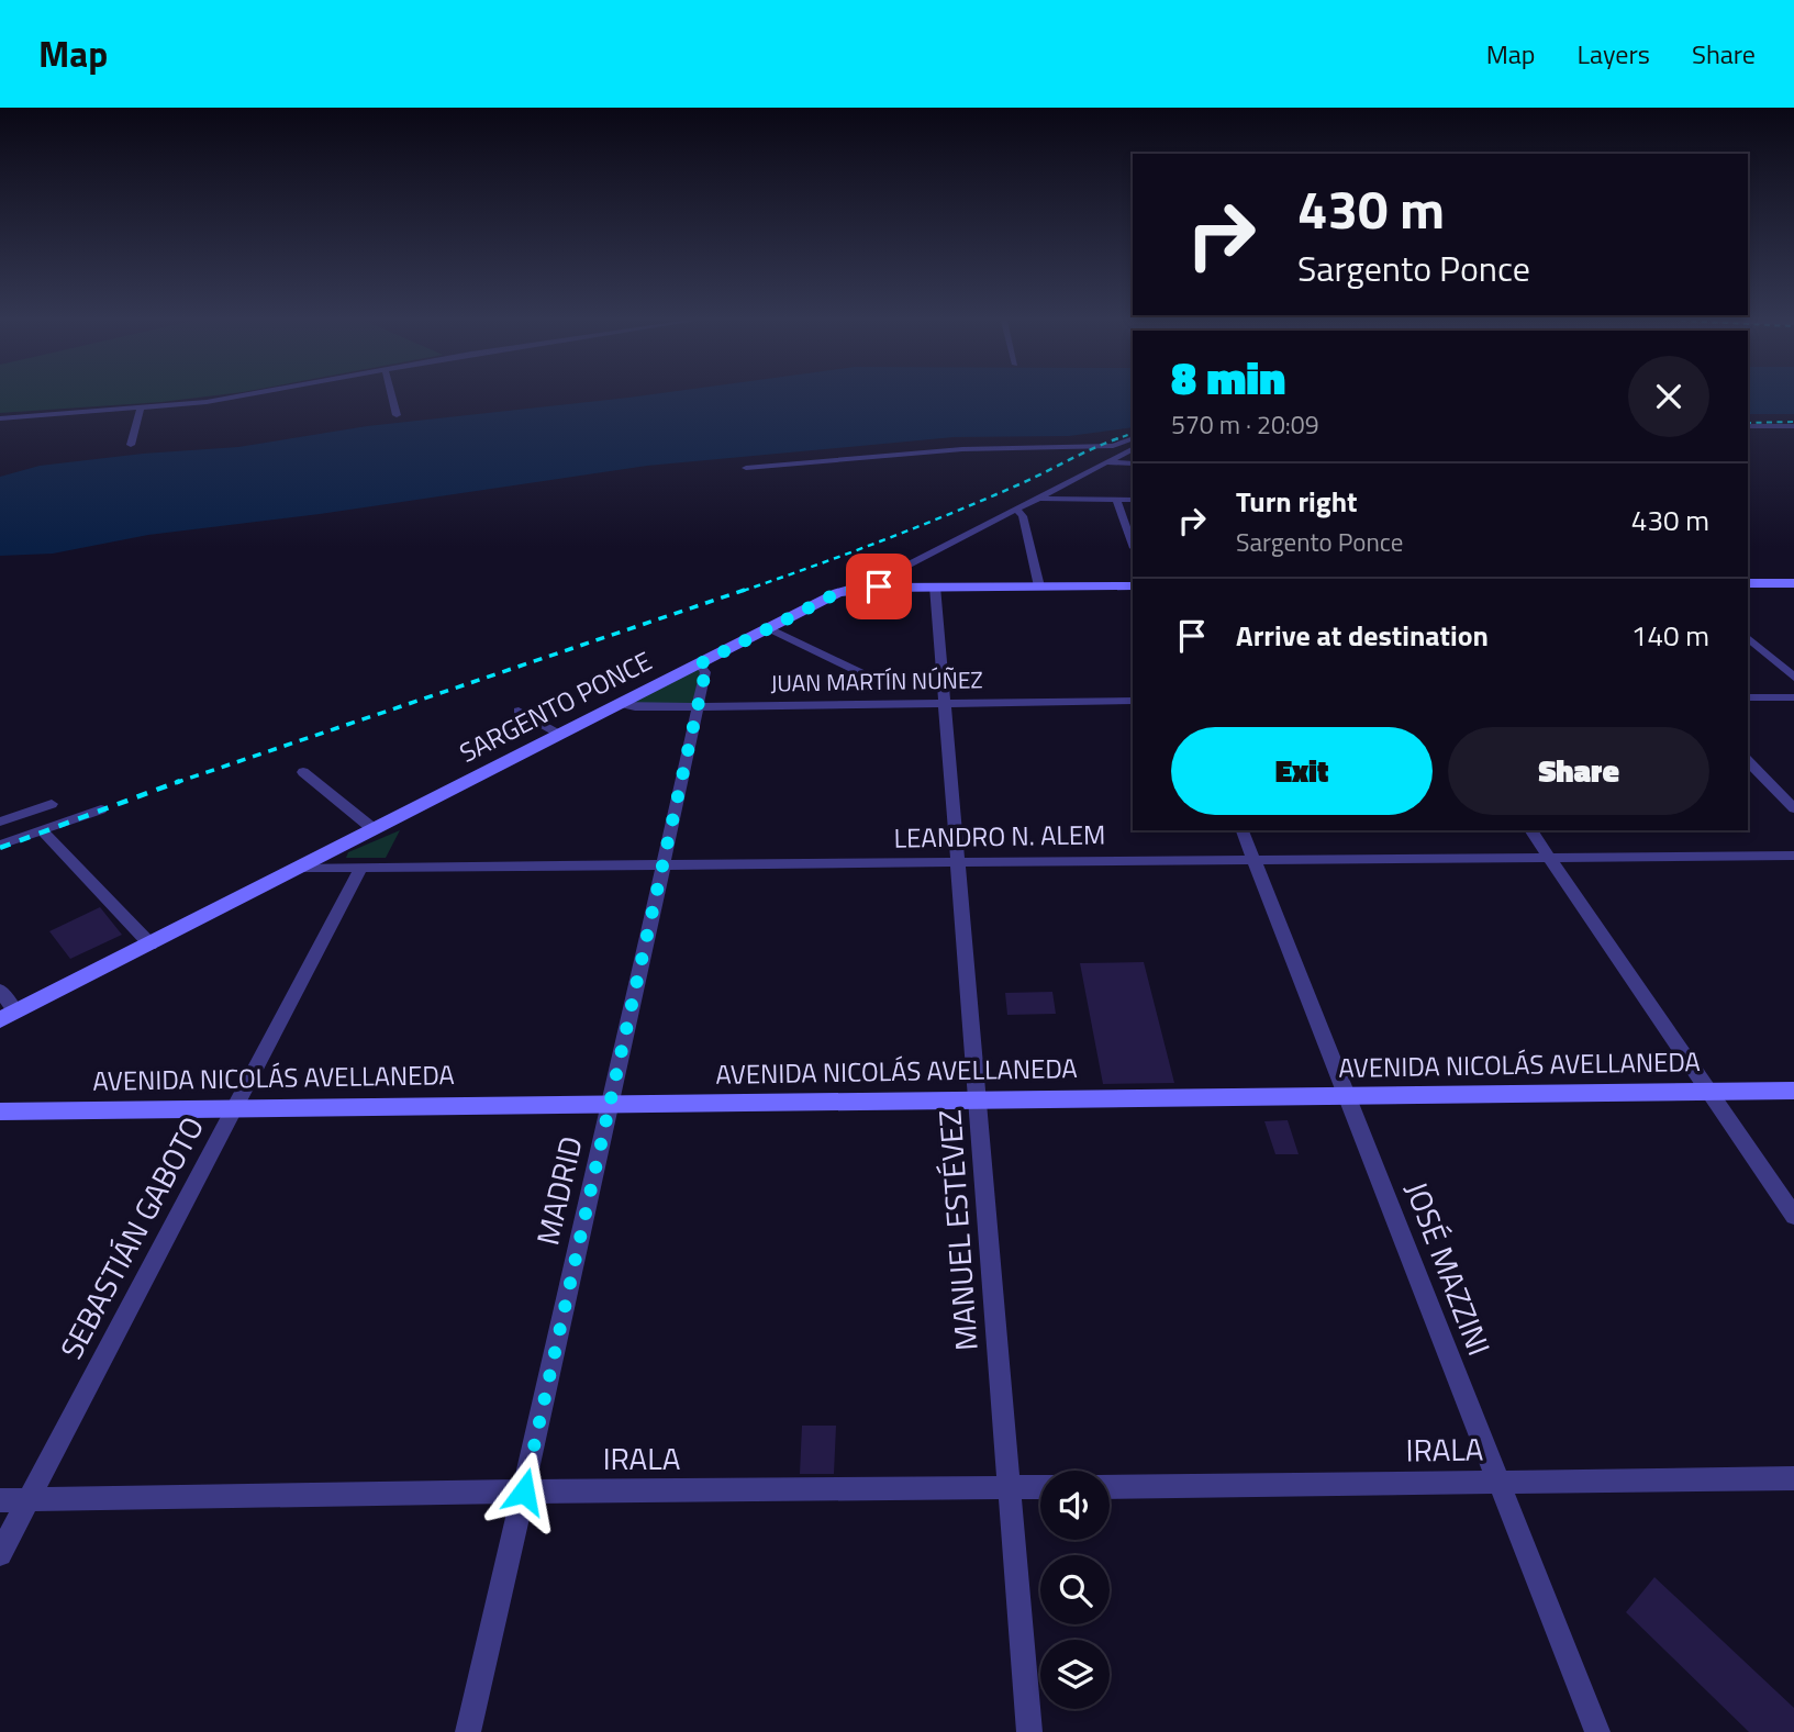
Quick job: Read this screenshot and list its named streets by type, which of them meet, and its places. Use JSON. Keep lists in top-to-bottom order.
{
  "streets": {
    "main road": ["SARGENTO PONCE", "AVENIDA NICOLÁS AVELLANEDA"],
    "street": [
      "JUAN MARTÍN NÚÑEZ",
      "LEANDRO N. ALEM",
      "MADRID",
      "MANUEL ESTÉVEZ",
      "SEBASTIÁN GABOTO",
      "JOSÉ MAZZINI",
      "IRALA"
    ]
  },
  "crossings": [
    ["JUAN MARTÍN NÚÑEZ", "SARGENTO PONCE"],
    ["JUAN MARTÍN NÚÑEZ", "MADRID"],
    ["JUAN MARTÍN NÚÑEZ", "MANUEL ESTÉVEZ"],
    ["SARGENTO PONCE", "LEANDRO N. ALEM"],
    ["SARGENTO PONCE", "MADRID"],
    ["LEANDRO N. ALEM", "MADRID"],
    ["LEANDRO N. ALEM", "MANUEL ESTÉVEZ"],
    ["LEANDRO N. ALEM", "SEBASTIÁN GABOTO"],
    ["LEANDRO N. ALEM", "JOSÉ MAZZINI"],
    ["AVENIDA NICOLÁS AVELLANEDA", "MADRID"],
    ["AVENIDA NICOLÁS AVELLANEDA", "MANUEL ESTÉVEZ"],
    ["AVENIDA NICOLÁS AVELLANEDA", "SEBASTIÁN GABOTO"],
    ["AVENIDA NICOLÁS AVELLANEDA", "JOSÉ MAZZINI"],
    ["MADRID", "IRALA"],
    ["MANUEL ESTÉVEZ", "IRALA"],
    ["SEBASTIÁN GABOTO", "IRALA"],
    ["JOSÉ MAZZINI", "IRALA"]
  ],
  "page": {
    "header": "Map",
    "nav": ["Map", "Layers", "Share"],
    "turn": ["430 m", "Sargento Ponce"],
    "heading": ["8 min", "570 m · 20:09"],
    "list": [
      {
        "name": "Turn right",
        "note": "Sargento Ponce",
        "value": "430 m"
      },
      {
        "name": "Arrive at destination",
        "value": "140 m"
      }
    ],
    "buttons": ["Exit", "Share"]
  }
}
